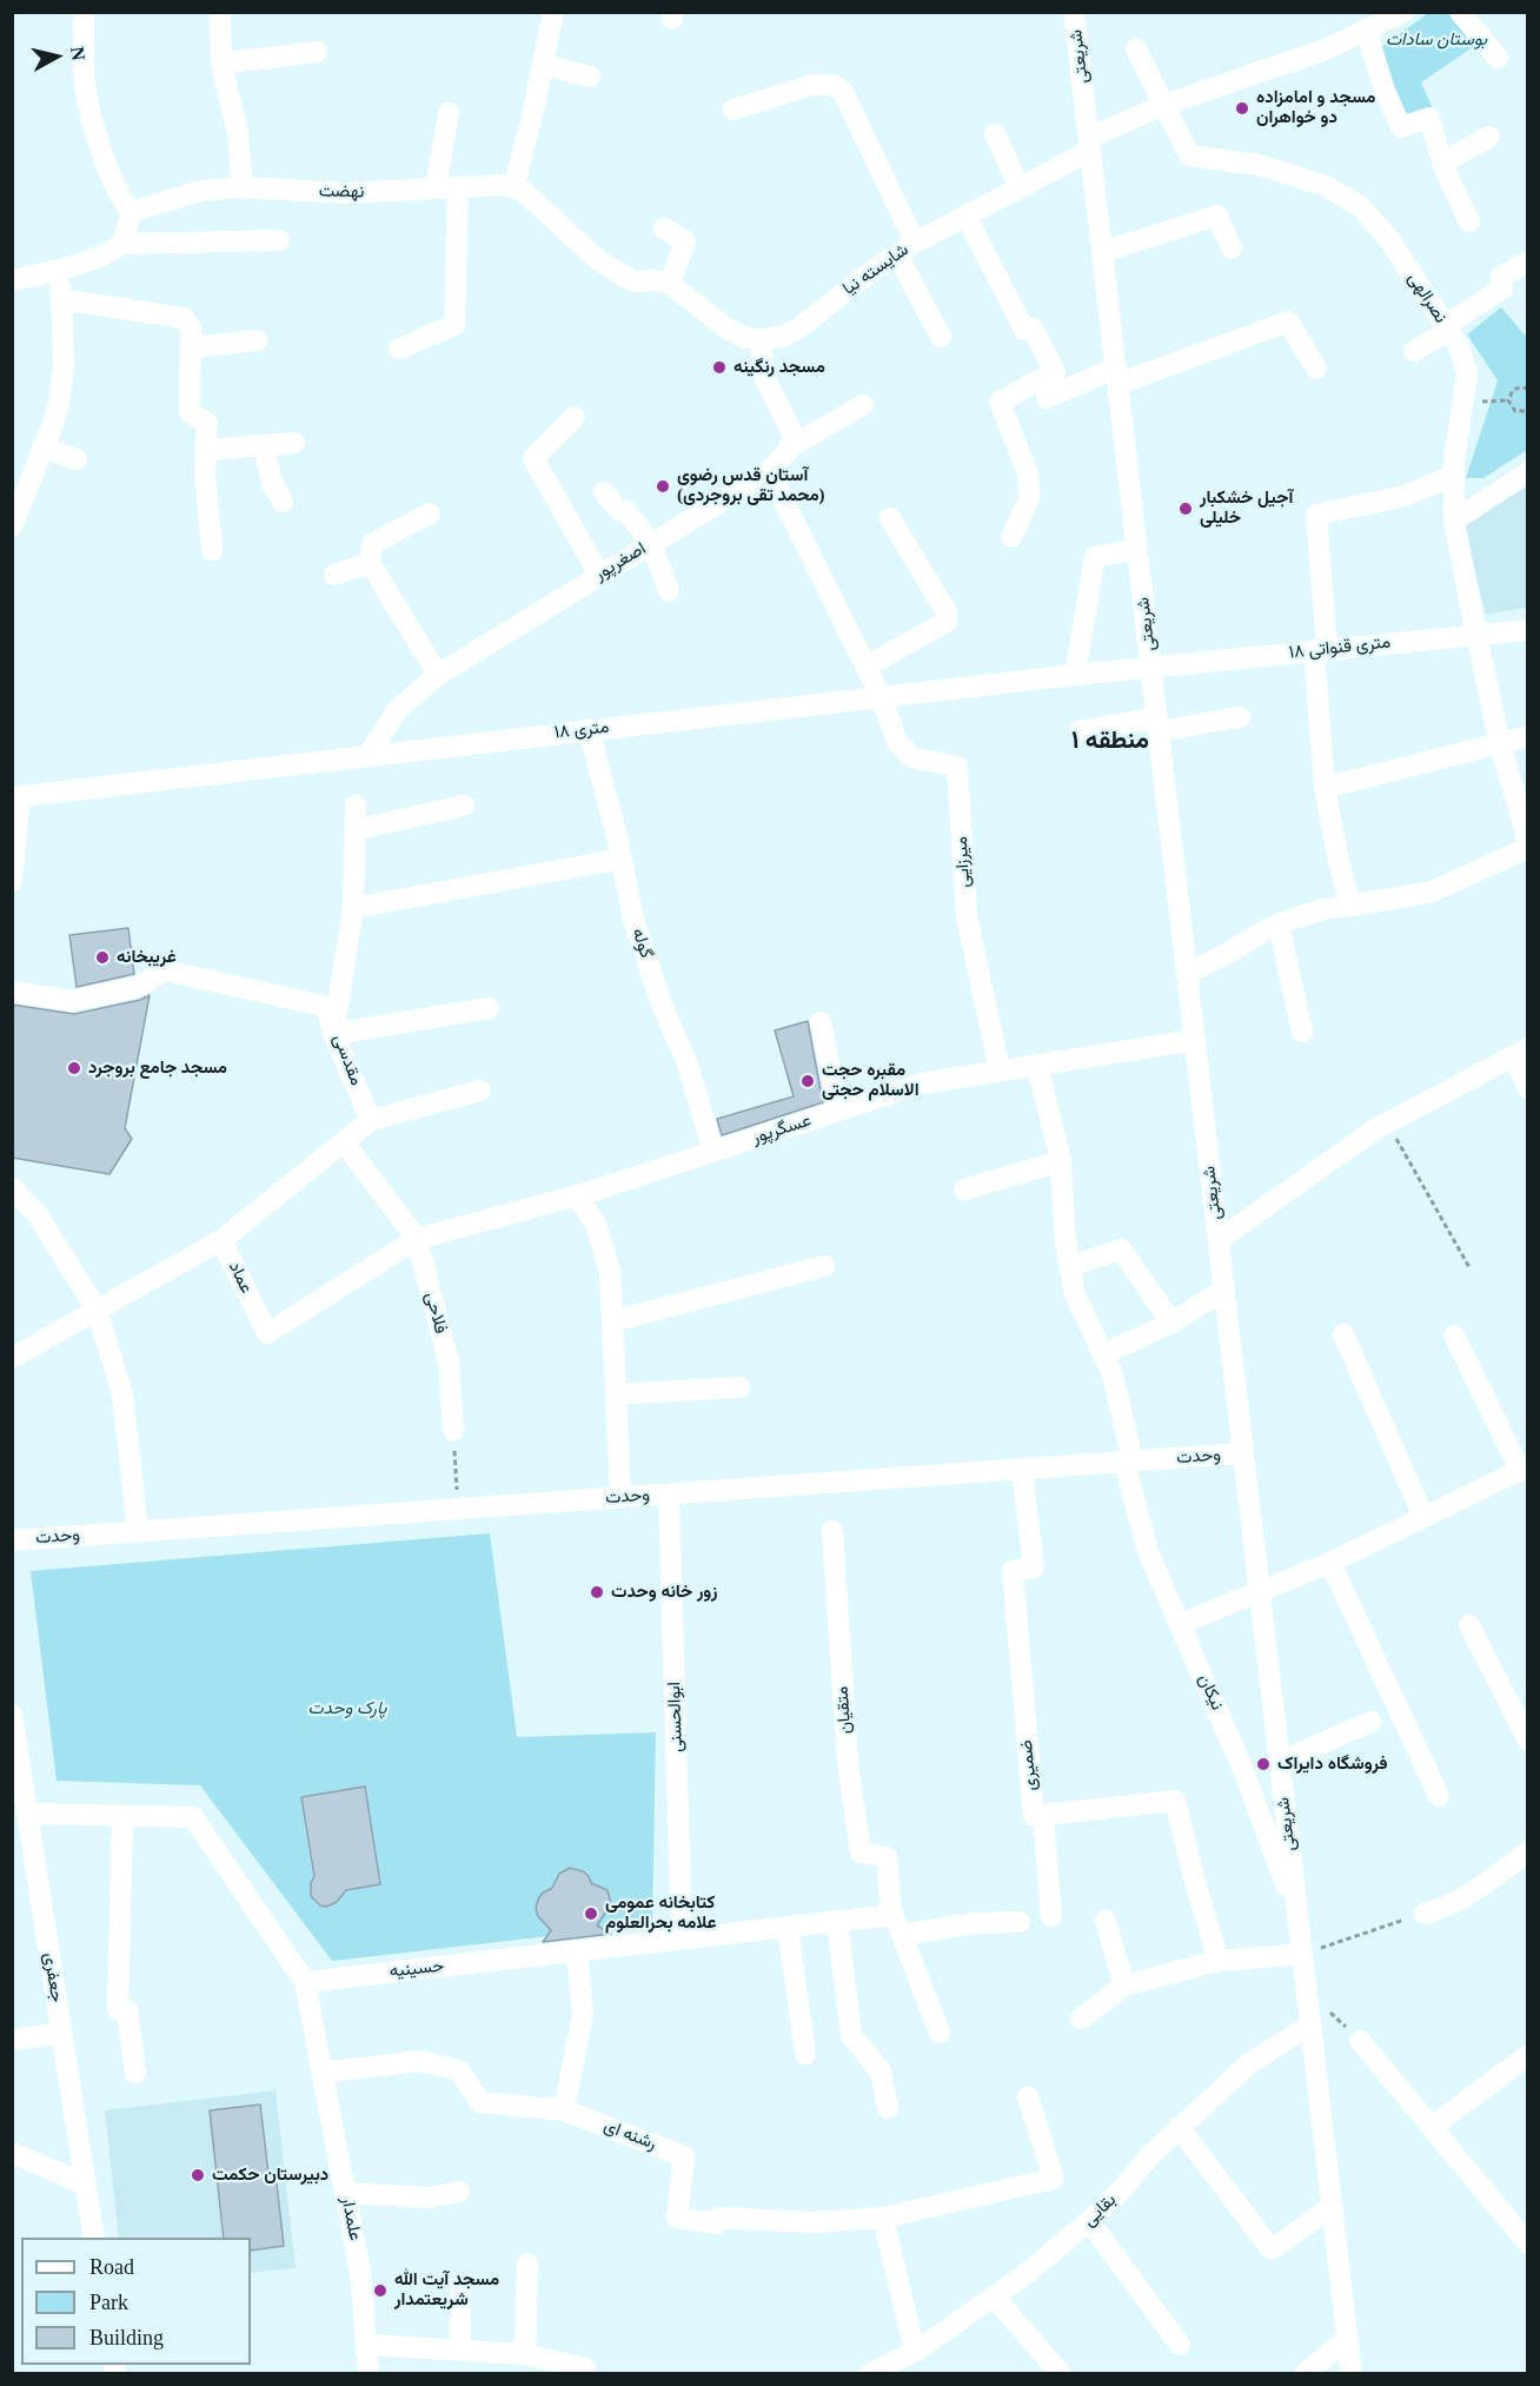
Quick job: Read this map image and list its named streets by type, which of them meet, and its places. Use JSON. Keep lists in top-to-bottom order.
{
  "streets": {
    "street": [
      "شریعتی",
      "نهضت",
      "شایسته نیا",
      "نصرالهی",
      "اصغرپور",
      "۱۸ متری قنواتی",
      "۱۸ متری",
      "میرزایی",
      "گوله",
      "مقدسی",
      "عسگرپور",
      "عماد",
      "فلاحی",
      "وحدت",
      "نیکان",
      "متقیان",
      "ابوالحسنی",
      "ضمیری",
      "حسینیه",
      "جعفری",
      "رشنه ای",
      "بقایی",
      "علمدار"
    ]
  },
  "crossings": [
    ["شریعتی", "شایسته نیا"],
    ["شریعتی", "۱۸ متری قنواتی"],
    ["شریعتی", "۱۸ متری"],
    ["شریعتی", "عسگرپور"],
    ["شریعتی", "وحدت"],
    ["شریعتی", "نیکان"],
    ["شریعتی", "بقایی"],
    ["شایسته نیا", "نصرالهی"],
    ["نصرالهی", "۱۸ متری قنواتی"],
    ["اصغرپور", "۱۸ متری"],
    ["۱۸ متری قنواتی", "۱۸ متری"],
    ["۱۸ متری", "میرزایی"],
    ["۱۸ متری", "گوله"],
    ["میرزایی", "عسگرپور"],
    ["گوله", "عسگرپور"],
    ["عسگرپور", "عماد"],
    ["عسگرپور", "فلاحی"],
    ["عسگرپور", "نیکان"],
    ["عماد", "فلاحی"],
    ["وحدت", "نیکان"],
    ["وحدت", "ابوالحسنی"],
    ["وحدت", "ضمیری"],
    ["متقیان", "حسینیه"],
    ["ابوالحسنی", "حسینیه"],
    ["حسینیه", "علمدار"],
    ["رشنه ای", "علمدار"]
  ],
  "districts": ["منطقه ۱"],
  "parks": ["بوستان سادات", "پارک وحدت"],
  "places": [
    "مسجد و امامزاده دو خواهران",
    "مسجد رنگینه",
    "آستان قدس رضوی (محمد تقی بروجردی)",
    "آجیل خشکبار خلیلی",
    "غریبخانه",
    "مسجد جامع بروجرد",
    "مقبره حجت الاسلام حجتی",
    "زور خانه وحدت",
    "فروشگاه دایراک",
    "کتابخانه عمومی علامه بحرالعلوم",
    "دبیرستان حکمت",
    "مسجد آیت الله شریعتمدار"
  ],
  "legend": ["Road", "Park", "Building"],
  "north": "right"
}
